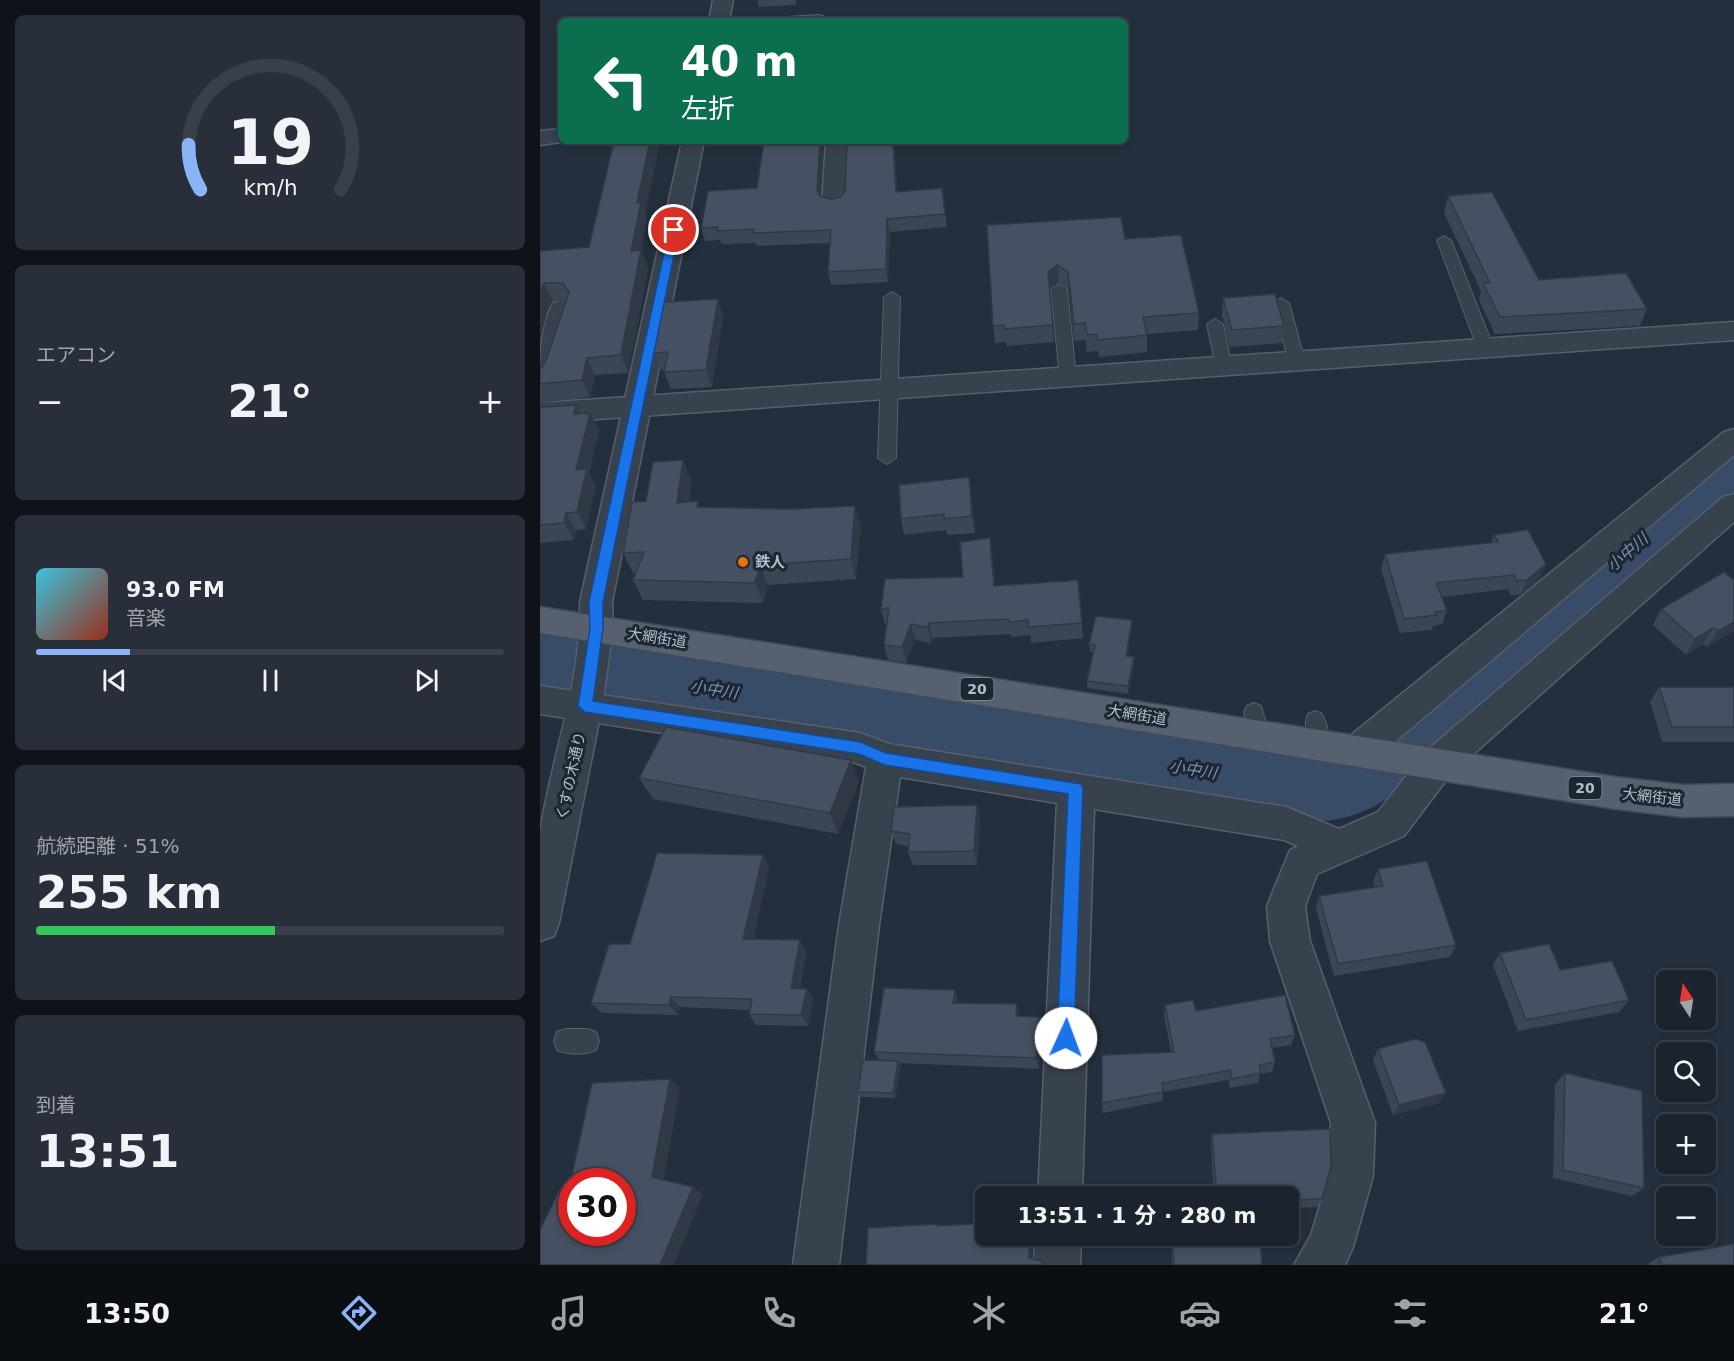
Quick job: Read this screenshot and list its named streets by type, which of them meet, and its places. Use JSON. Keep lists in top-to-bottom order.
{
  "streets": {
    "main road": ["大網街道", "20"],
    "street": ["くすの木通り"]
  },
  "crossings": [
    ["大網街道", "くすの木通り"]
  ],
  "water": ["小中川"],
  "places": ["鉄人"],
  "north": "top",
  "page": {
    "turn": ["40 m", "左折"],
    "tile": [
      "エアコン",
      ["航続距離 · 51%", "255 km"],
      ["到着", "13:51"]
    ],
    "heat": ["−", "21°", "+"],
    "song": ["93.0 FM", "音楽"],
    "map_buttons": ["+", "−"],
    "limit": "30",
    "trip": "13:51 · 1 分 · 280 m",
    "tabs": ["13:50", "21°"],
    "gauge": ["19", "km/h"]
  }
}
